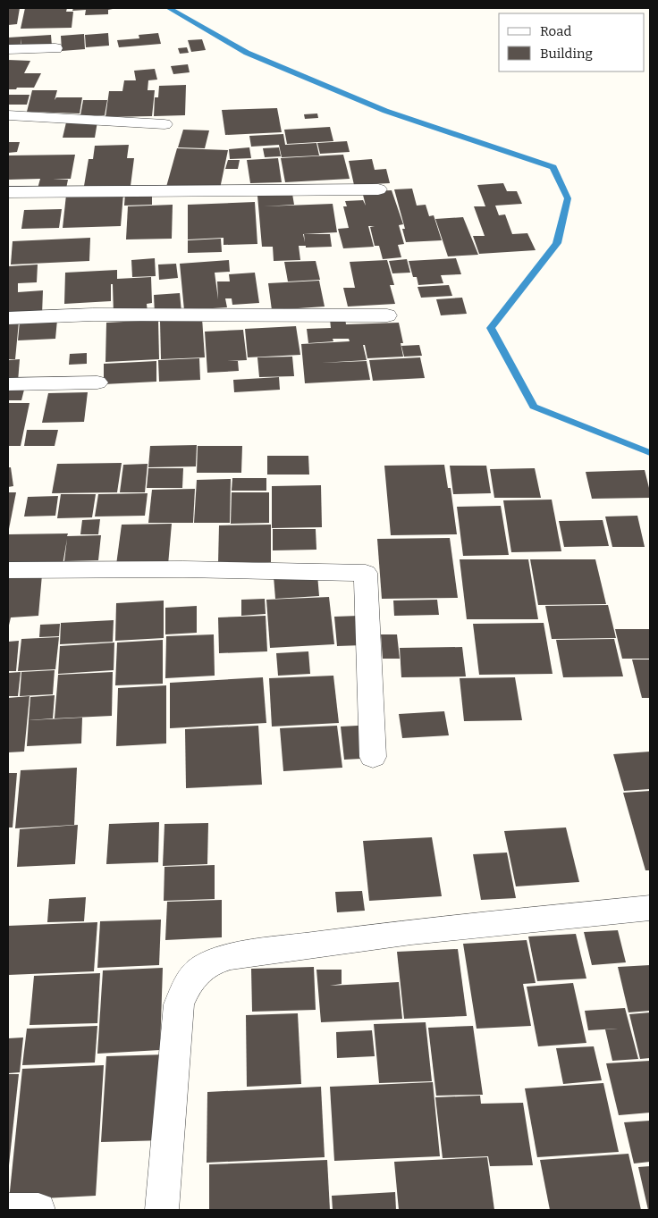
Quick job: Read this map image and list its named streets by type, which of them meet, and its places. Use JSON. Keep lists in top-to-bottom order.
{
  "legend": ["Road", "Building"]
}
